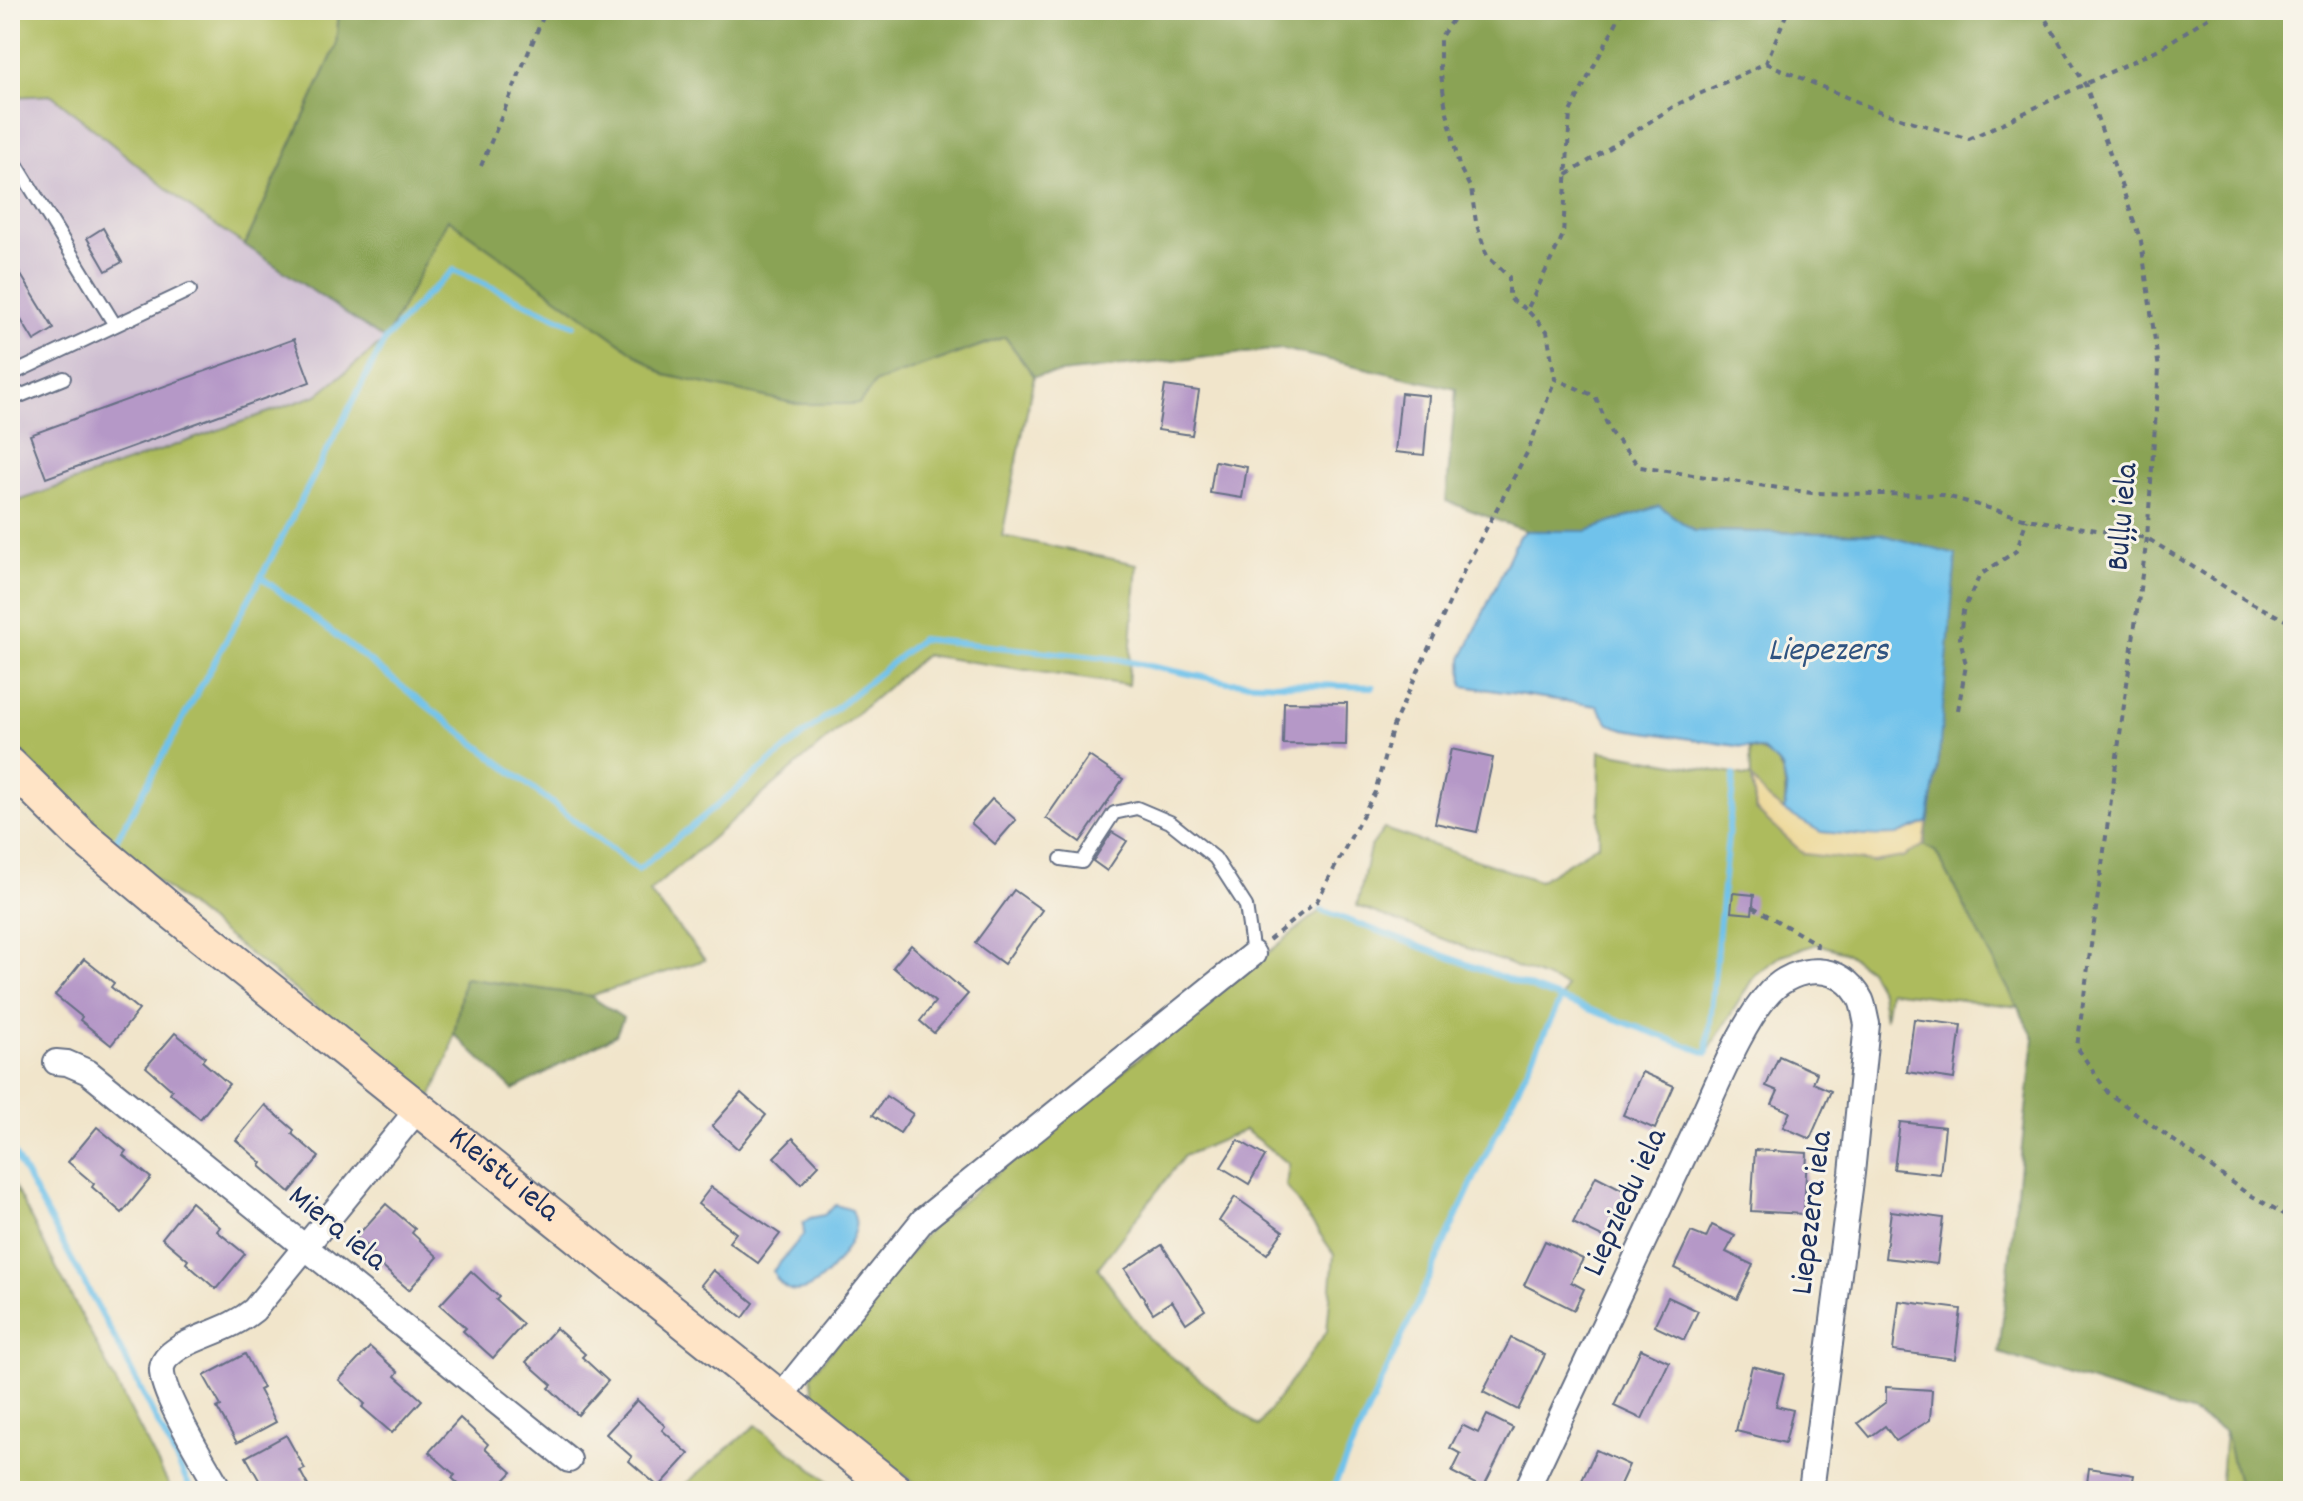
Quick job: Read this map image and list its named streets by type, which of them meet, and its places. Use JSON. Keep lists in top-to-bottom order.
{
  "streets": {
    "street": [
      "Kleistu iela",
      "Liepziedu iela",
      "Liepezera iela",
      "Miera iela"
    ],
    "path": ["Buļļu iela"]
  },
  "crossings": [
    ["Liepziedu iela", "Liepezera iela"]
  ],
  "water": ["Liepezers"]
}
